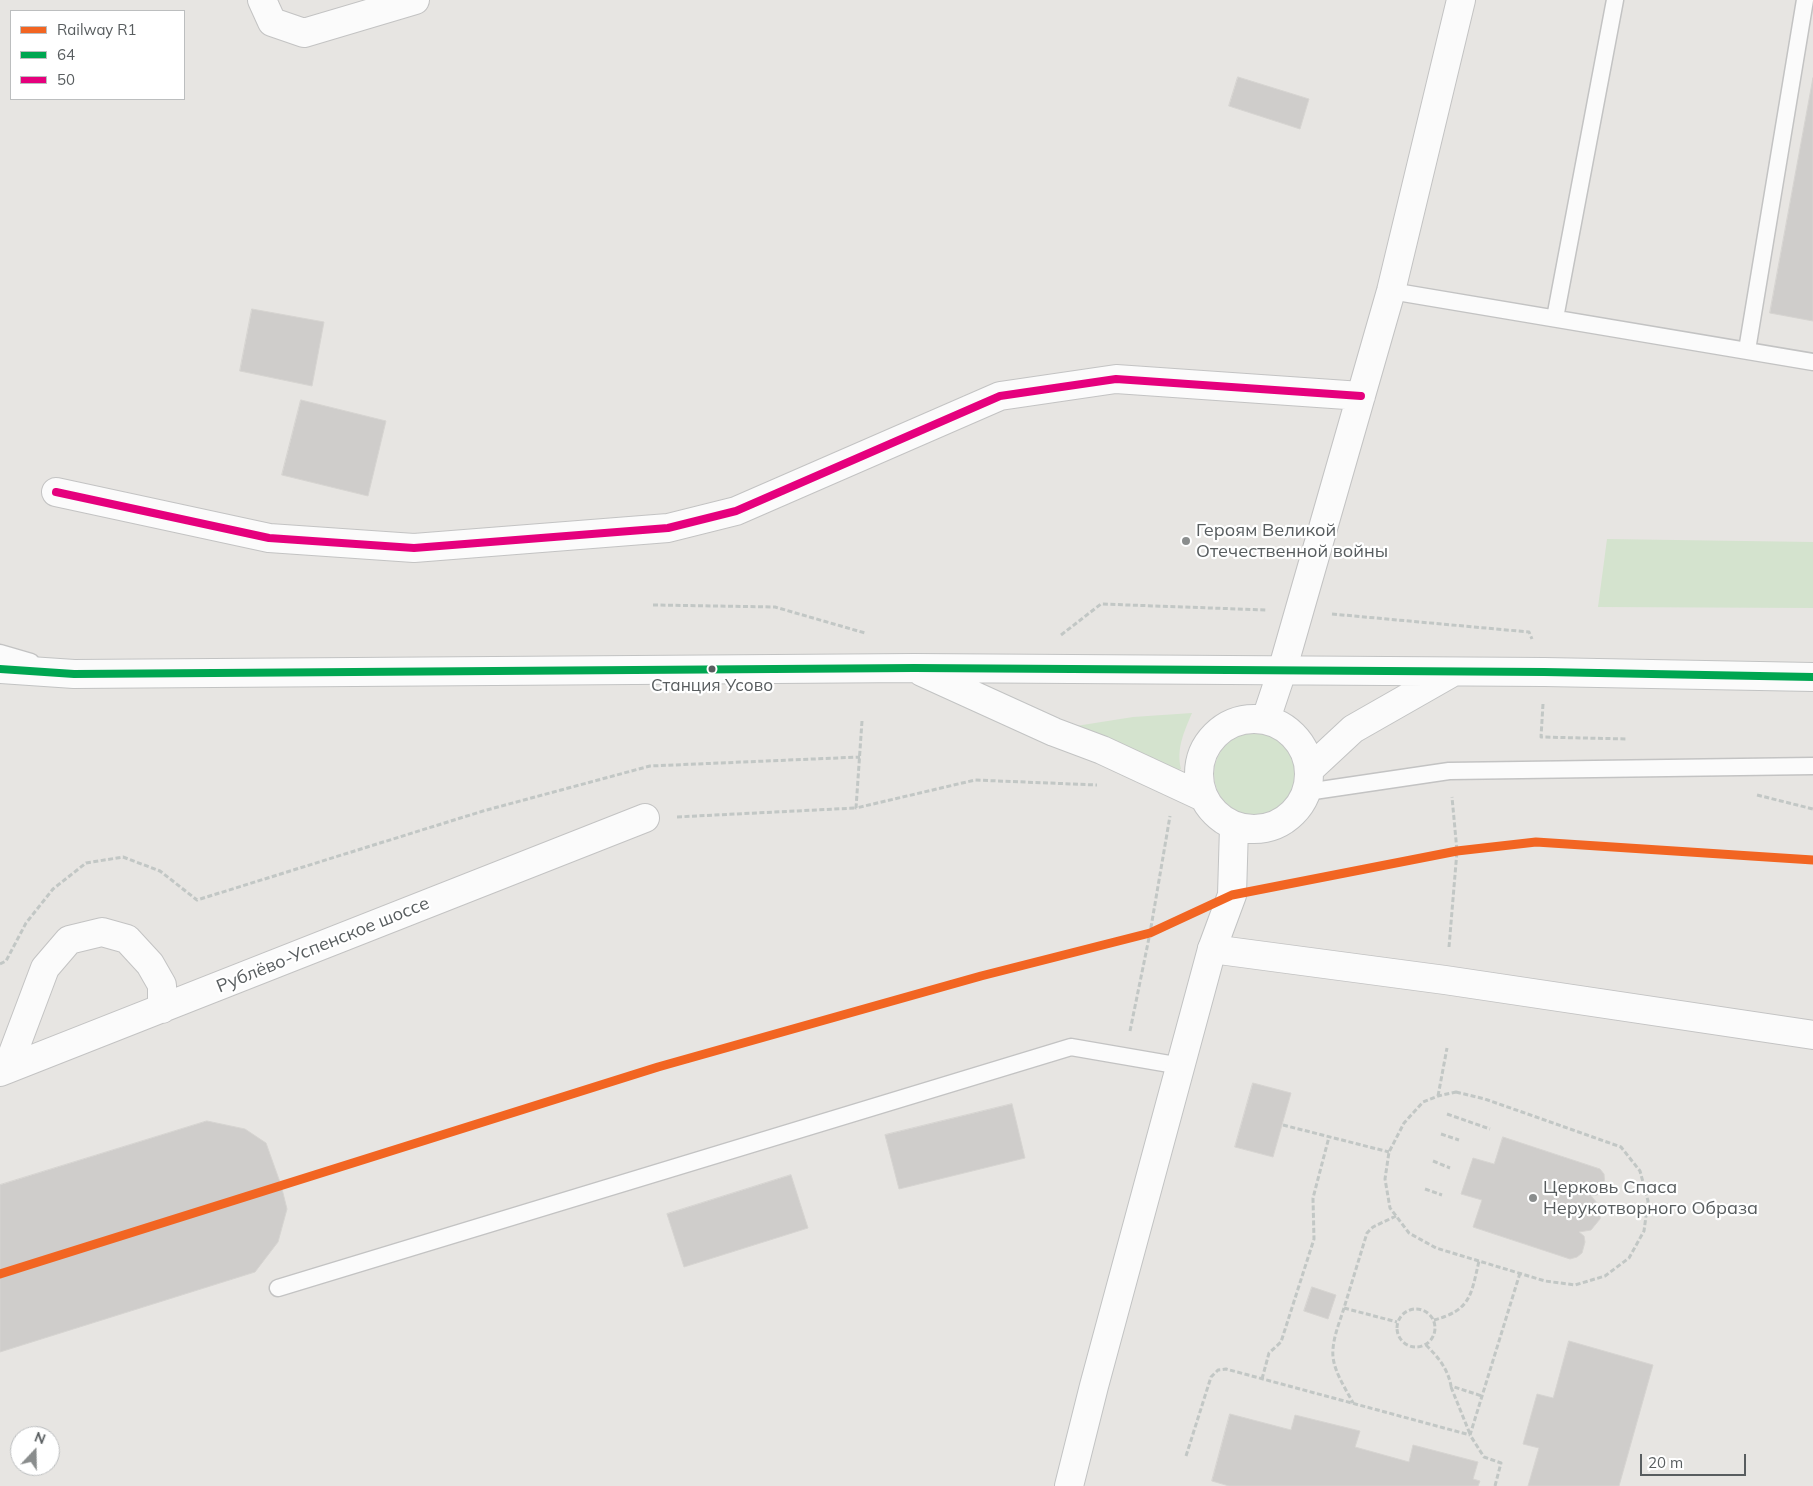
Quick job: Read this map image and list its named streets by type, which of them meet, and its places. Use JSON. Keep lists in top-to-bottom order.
{
  "streets": {
    "street": ["Рублёво-Успенское шоссе"]
  },
  "places": ["Героям Великой Отечественной войны", "Станция Усово", "Церковь Спаса Нерукотворного Образа"],
  "lines": ["transit line 50", "transit line 64", "rail line R1"],
  "legend": ["Railway R1", "64", "50"],
  "scale_bar": "20 m",
  "north": "top"
}
